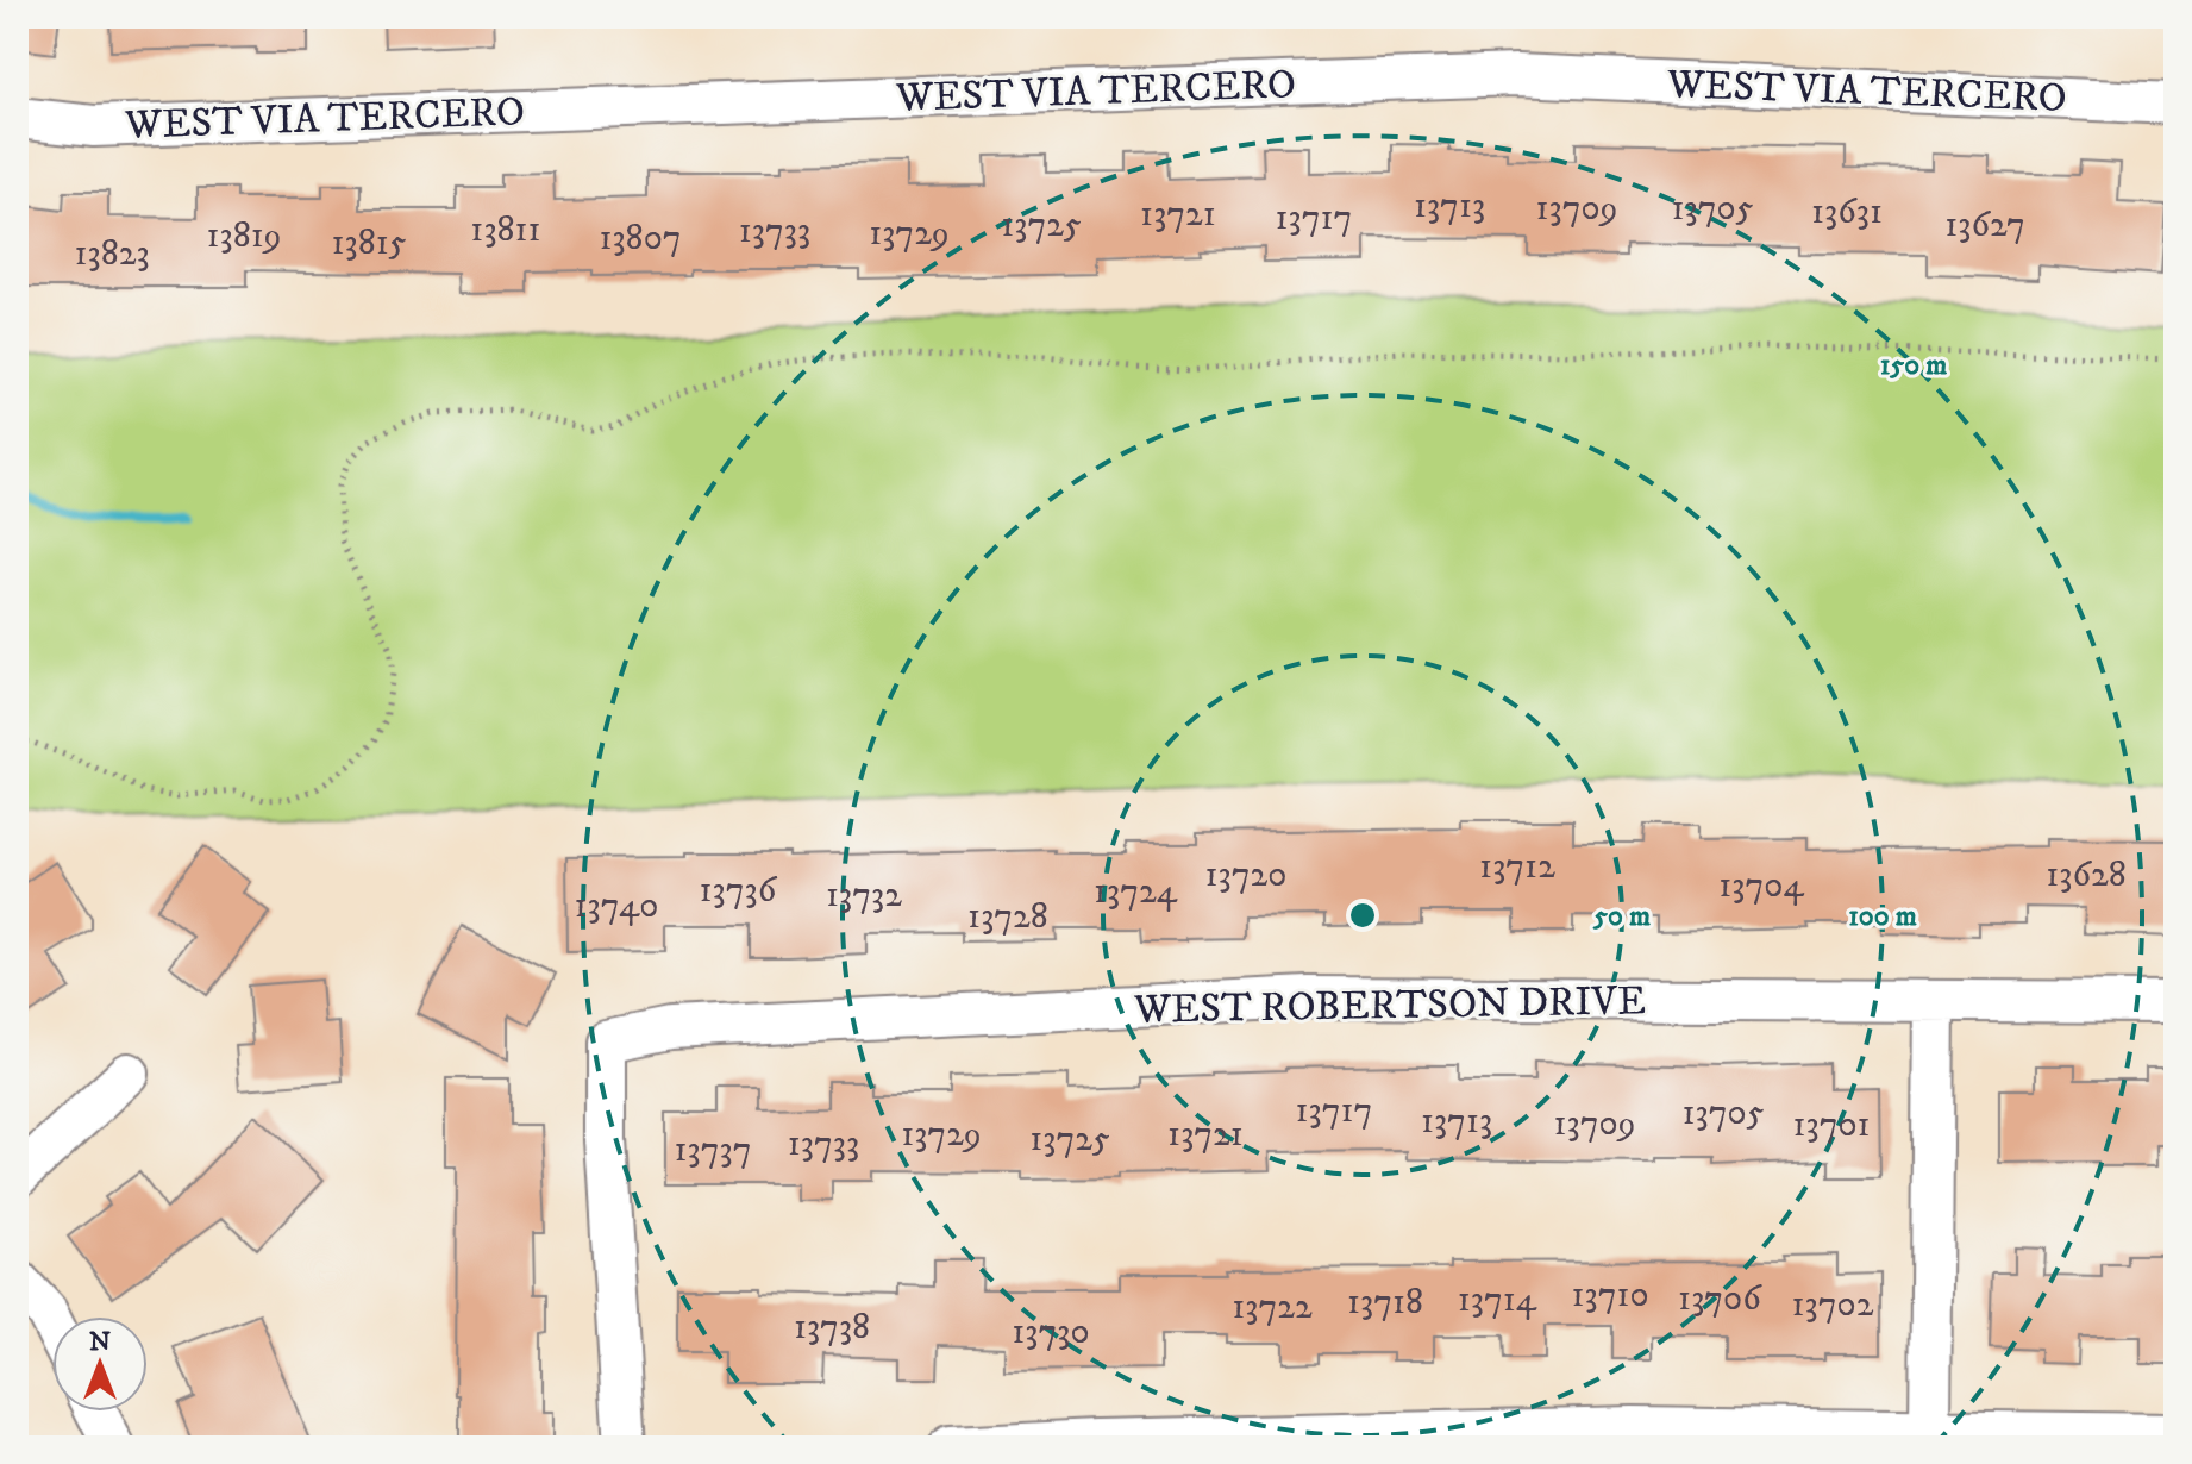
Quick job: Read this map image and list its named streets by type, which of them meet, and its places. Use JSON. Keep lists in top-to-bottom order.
{
  "streets": {
    "street": ["WEST VIA TERCERO", "WEST ROBERTSON DRIVE"]
  },
  "house_numbers": [
    "13713",
    "13709",
    "13705",
    "13631",
    "13721",
    "13717",
    "13725",
    "13627",
    "13811",
    "13733",
    "13729",
    "13819",
    "13807",
    "13815",
    "13823",
    "13712",
    "13720",
    "13628",
    "13704",
    "13736",
    "13724",
    "13732",
    "13740",
    "13728",
    "13717",
    "13705",
    "13713",
    "13709",
    "13701",
    "13729",
    "13721",
    "13725",
    "13733",
    "13737",
    "13710",
    "13706",
    "13714",
    "13718",
    "13702",
    "13722",
    "13738",
    "13730"
  ],
  "north": "top",
  "rings": ["150 m", "50 m", "100 m"]
}
